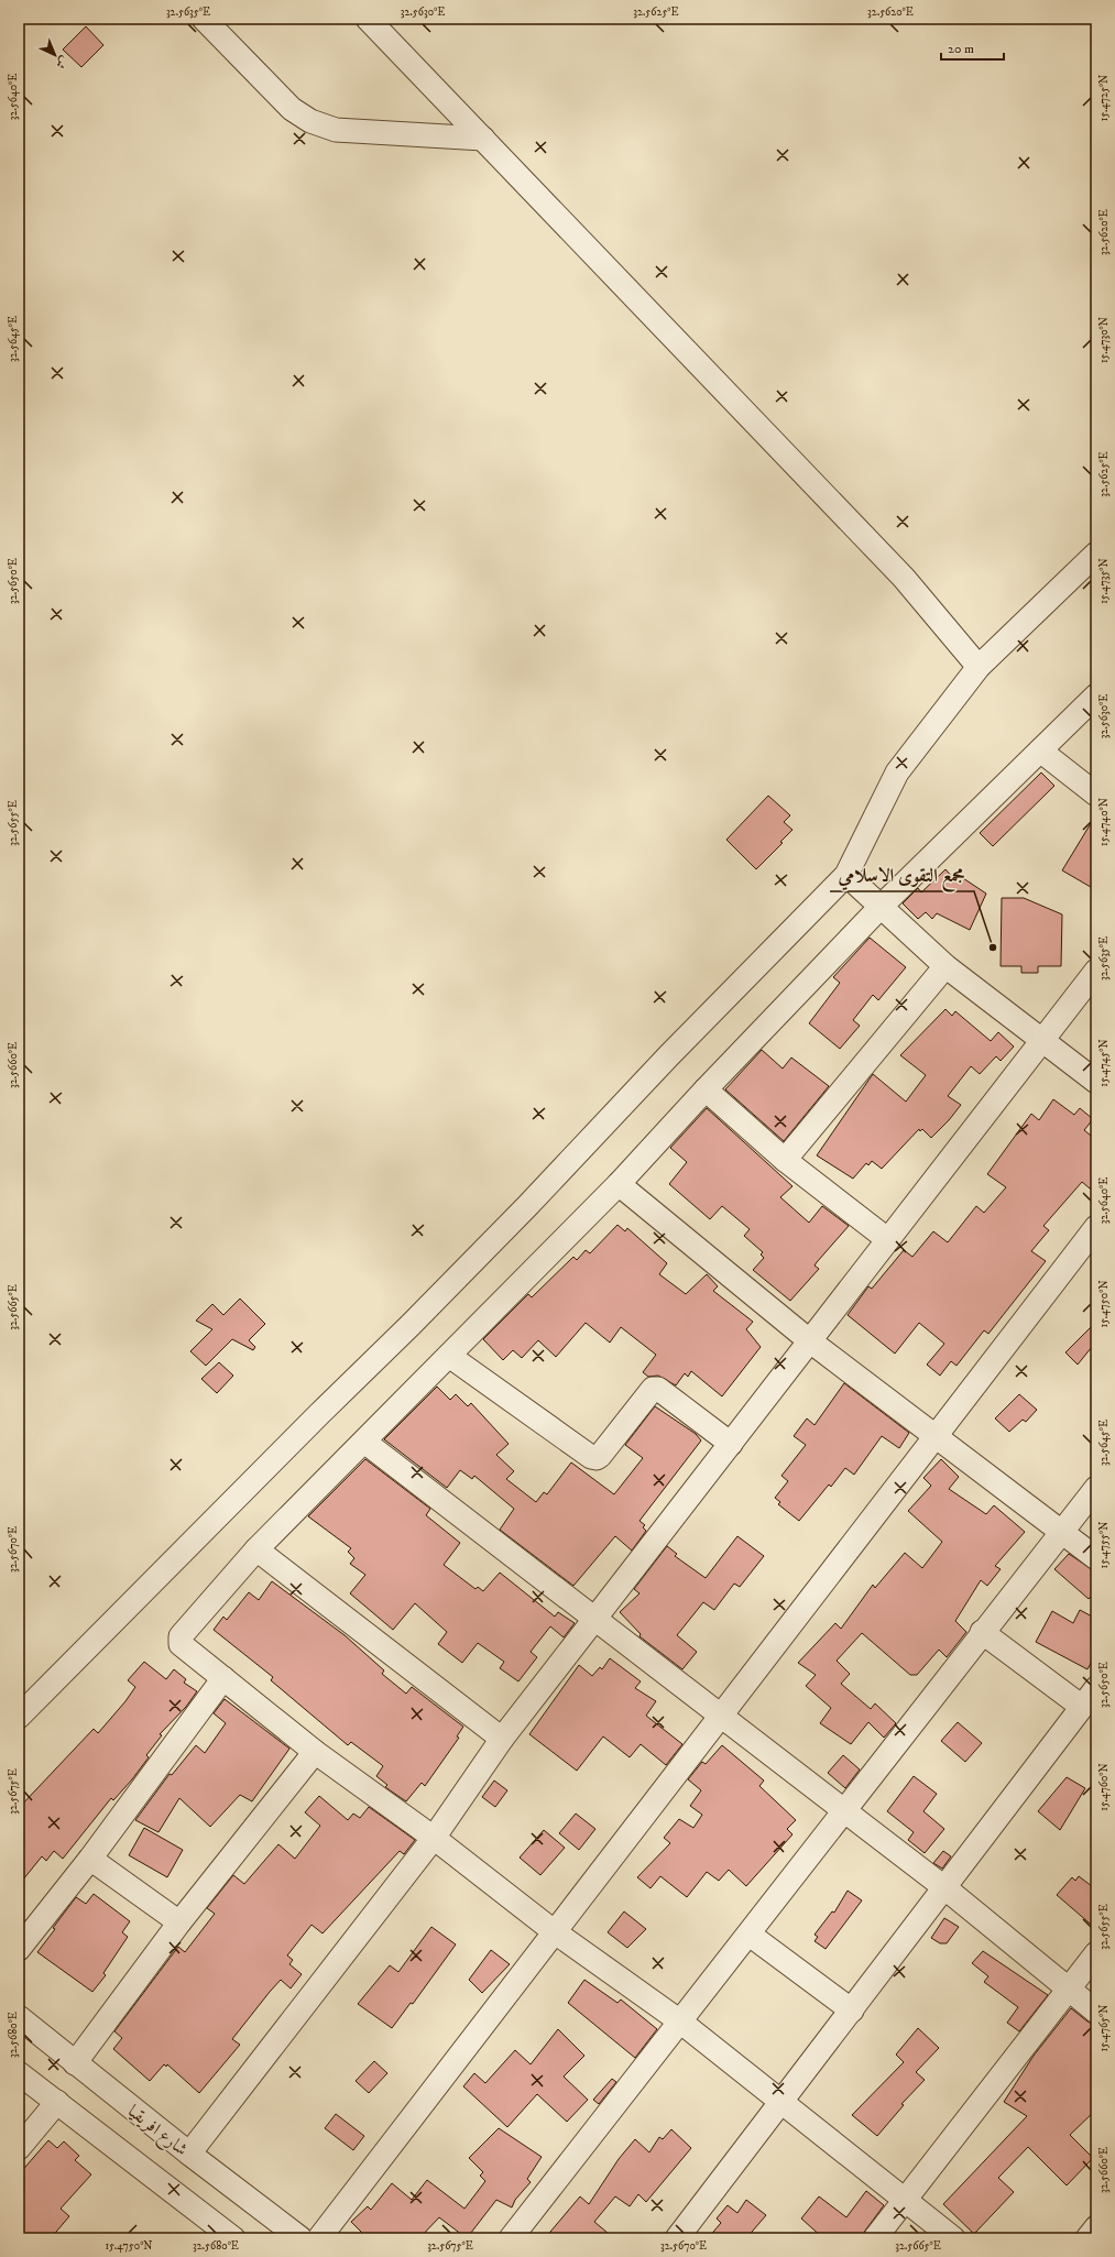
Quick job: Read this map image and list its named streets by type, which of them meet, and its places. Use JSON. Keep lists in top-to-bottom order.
{
  "streets": {
    "street": ["شارع افريقيا"]
  },
  "places": ["مجمع التقوى الاسلامي"],
  "scale_bar": "20 m",
  "north": "bottom right",
  "coordinates": [
    "32.5635°E",
    "32.5630°E",
    "32.5625°E",
    "32.5620°E",
    "32.5640°E",
    "15.4725°N",
    "32.5645°E",
    "15.4730°N",
    "15.4735°N",
    "32.5650°E",
    "15.4740°N",
    "32.5655°E",
    "15.4745°N",
    "32.5660°E",
    "15.4750°N",
    "32.5665°E",
    "15.4755°N",
    "32.5670°E",
    "15.4760°N",
    "32.5675°E",
    "15.4765°N",
    "32.5680°E"
  ]
}
